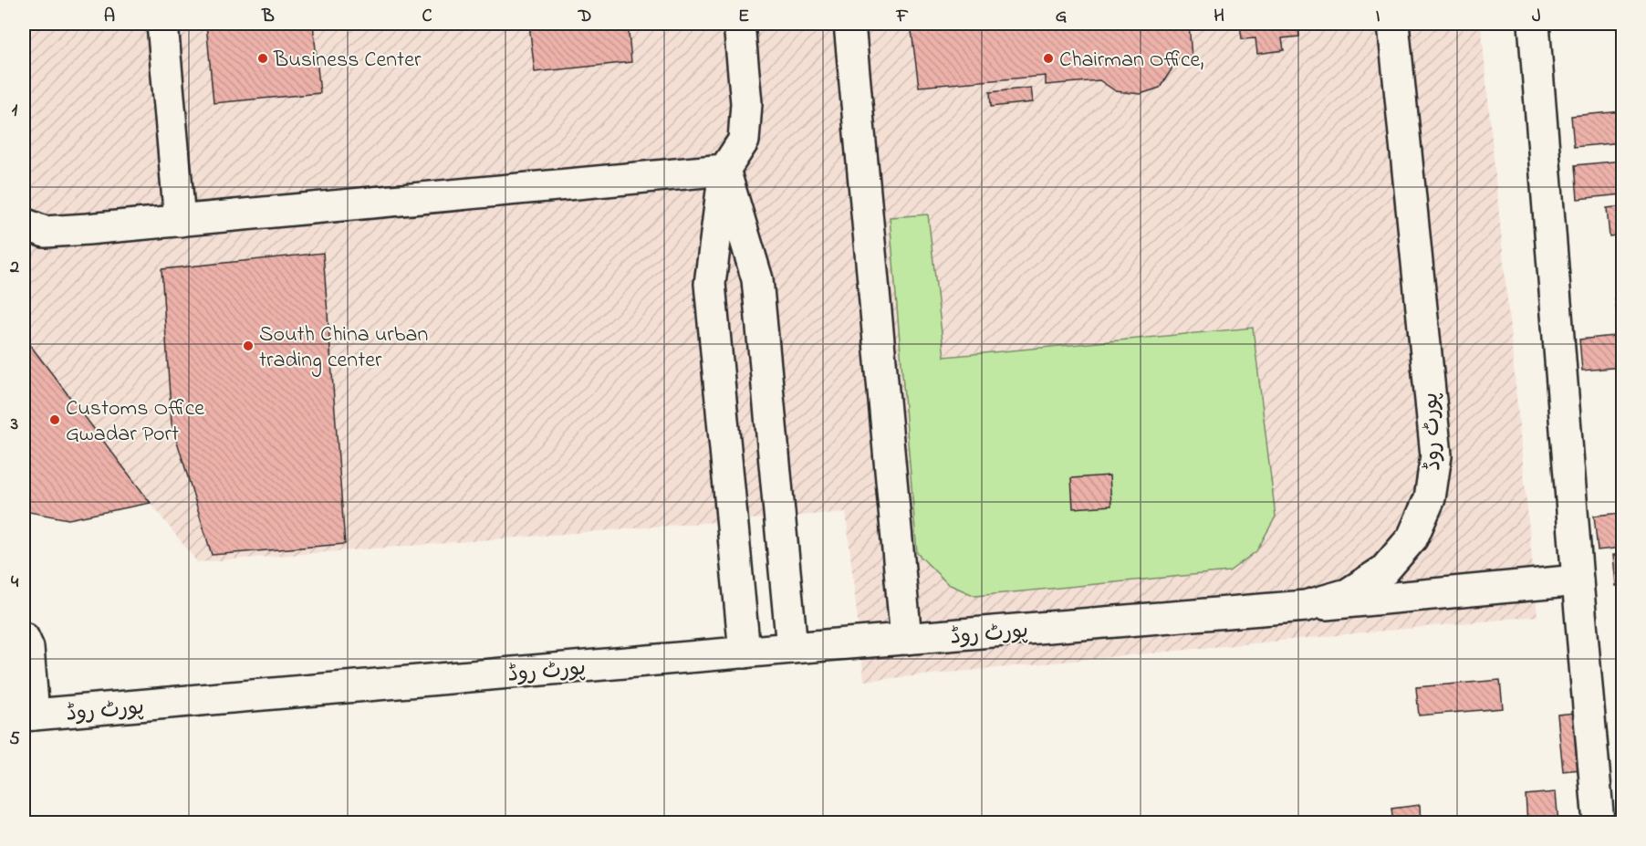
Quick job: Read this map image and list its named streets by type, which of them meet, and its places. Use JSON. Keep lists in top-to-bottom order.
{
  "streets": {
    "main road": ["پورٹ روڈ"]
  },
  "places": [
    "Business Center",
    "Chairman Office,",
    "South China urban trading center",
    "Customs Office Gwadar Port"
  ],
  "grid": {
    "columns": [
      "A",
      "B",
      "C",
      "D",
      "E",
      "F",
      "G",
      "H",
      "I",
      "J"
    ],
    "rows": [
      "1",
      "2",
      "3",
      "4",
      "5"
    ]
  }
}
